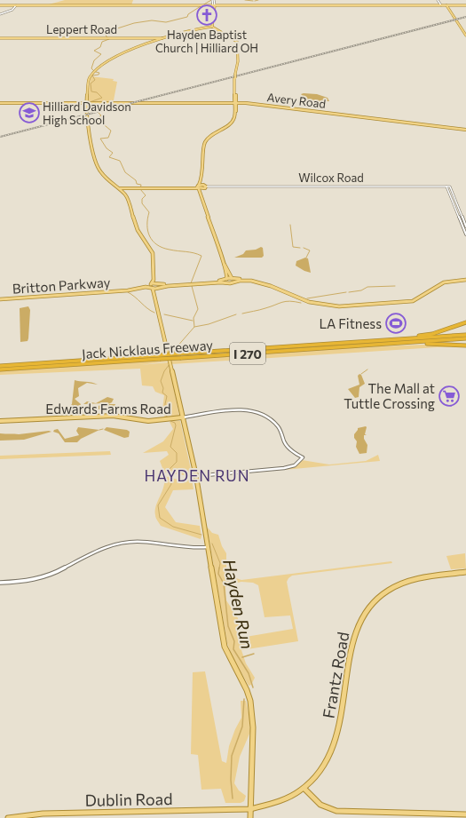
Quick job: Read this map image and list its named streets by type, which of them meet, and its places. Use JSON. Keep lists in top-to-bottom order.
{
  "streets": {
    "highway": ["Jack Nicklaus Freeway", "I 270"],
    "main road": [
      "Leppert Road",
      "Avery Road",
      "Britton Parkway",
      "Edwards Farms Road",
      "Frantz Road",
      "Dublin Road"
    ],
    "street": ["Wilcox Road"]
  },
  "crossings": [
    ["Frantz Road", "Dublin Road"]
  ],
  "districts": ["HAYDEN RUN"],
  "water": ["Hayden Run"],
  "places": {
    "church": ["Hayden Baptist Church | Hilliard OH"],
    "school or university": ["Hilliard Davidson High School"],
    "sports": ["LA Fitness"],
    "supermarket": ["The Mall at Tuttle Crossing"]
  }
}
